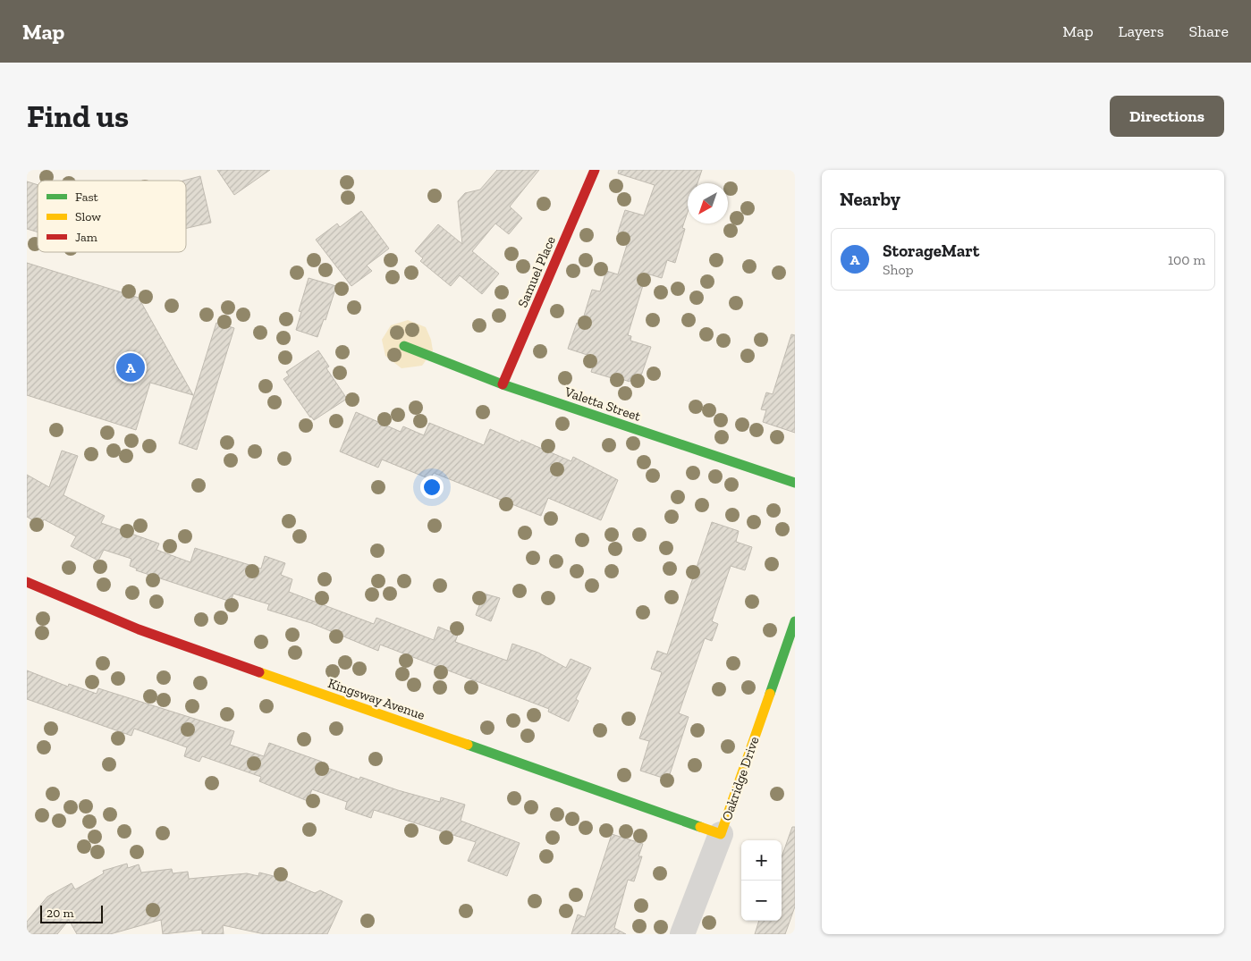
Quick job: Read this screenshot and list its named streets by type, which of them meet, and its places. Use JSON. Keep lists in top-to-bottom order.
{
  "streets": {
    "street": [
      "Samuel Place",
      "Valetta Street",
      "Kingsway Avenue",
      "Oakridge Drive"
    ]
  },
  "crossings": [
    ["Samuel Place", "Valetta Street"],
    ["Kingsway Avenue", "Oakridge Drive"]
  ],
  "legend": ["Fast", "Slow", "Jam"],
  "scale_bar": "20 m",
  "north": "bottom left",
  "page": {
    "header": "Map",
    "nav": ["Map", "Layers", "Share"],
    "buttons": "Directions",
    "title": "Find us",
    "heading": "Nearby",
    "list": [
      {
        "mark": "A",
        "name": "StorageMart",
        "note": "Shop",
        "value": "100 m"
      }
    ],
    "pins": "A",
    "map_buttons": ["+", "−"],
    "scale": "20 m"
  }
}
